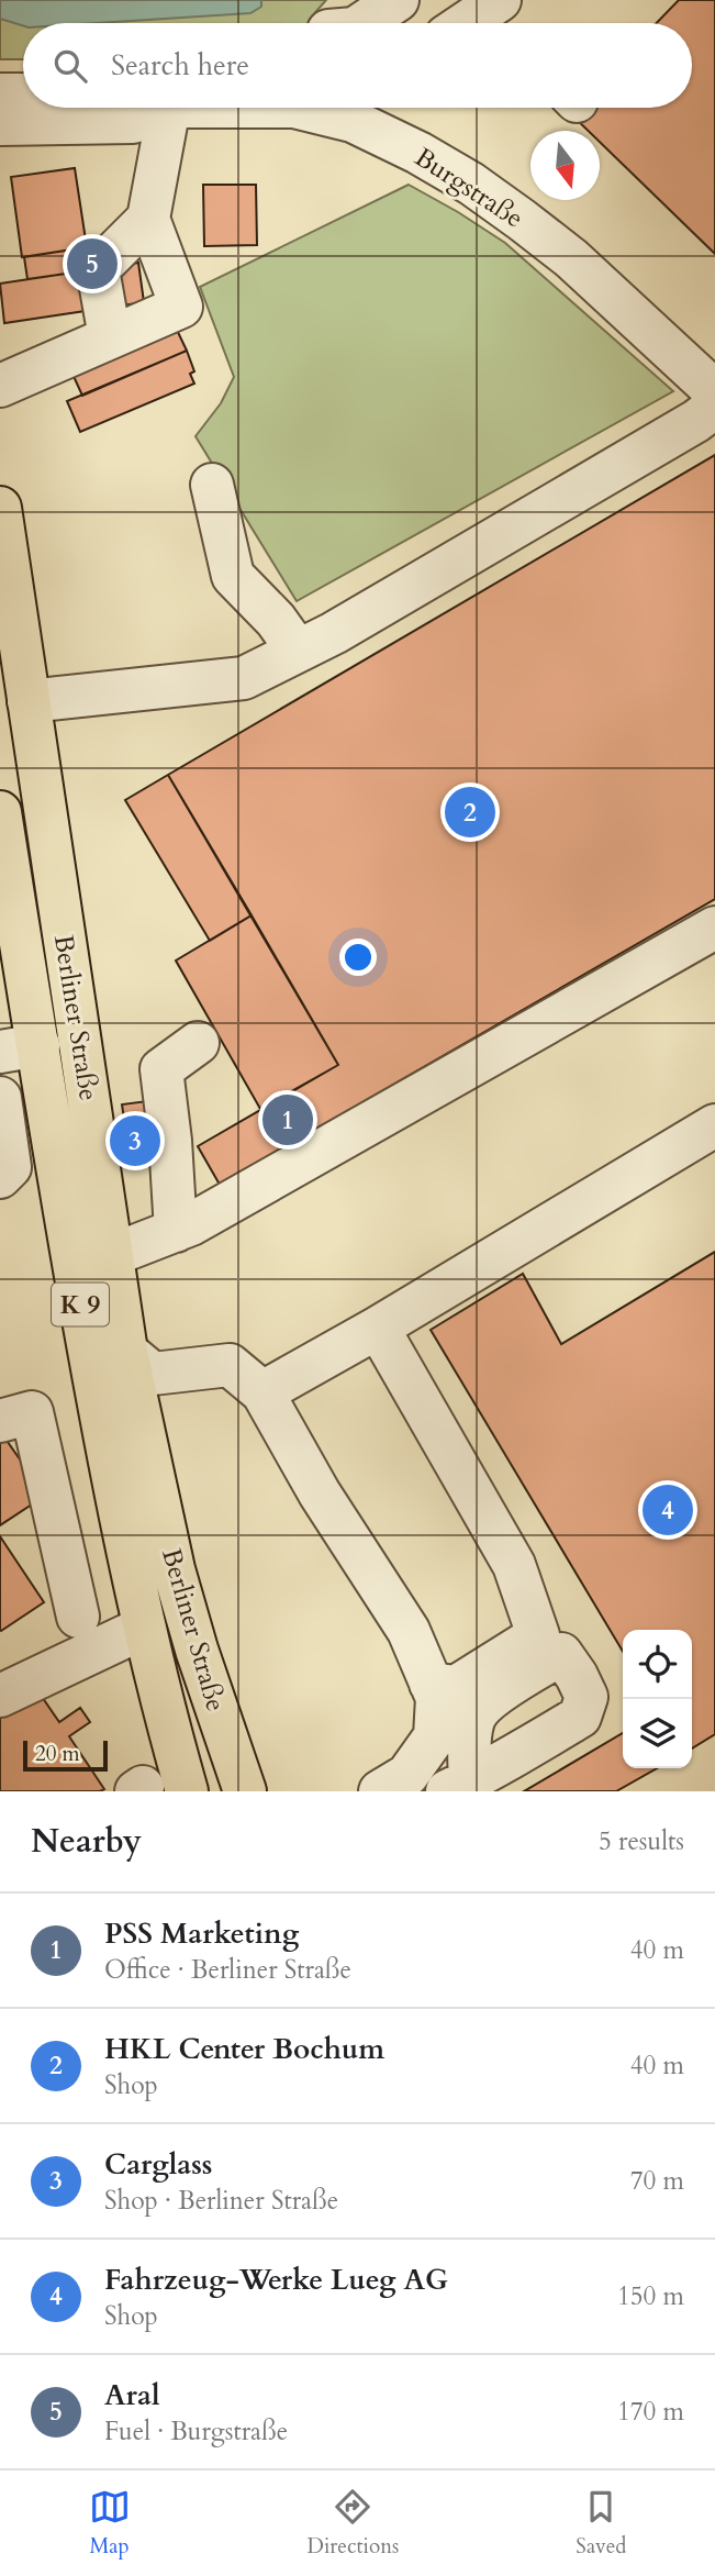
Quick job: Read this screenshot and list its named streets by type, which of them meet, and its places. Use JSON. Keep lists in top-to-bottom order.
{
  "streets": {
    "main road": ["Berliner Straße", "K 9"],
    "street": ["Burgstraße"]
  },
  "scale_bar": "20 m",
  "north": "bottom",
  "page": {
    "search": "Search here",
    "pins": [
      "5",
      "2",
      "1",
      "3",
      "4"
    ],
    "scale": "20 m",
    "heading": ["Nearby", "5 results"],
    "list": [
      {
        "mark": "1",
        "name": "PSS Marketing",
        "note": "Office · Berliner Straße",
        "value": "40 m"
      },
      {
        "mark": "2",
        "name": "HKL Center Bochum",
        "note": "Shop",
        "value": "40 m"
      },
      {
        "mark": "3",
        "name": "Carglass",
        "note": "Shop · Berliner Straße",
        "value": "70 m"
      },
      {
        "mark": "4",
        "name": "Fahrzeug-Werke Lueg AG",
        "note": "Shop",
        "value": "150 m"
      },
      {
        "mark": "5",
        "name": "Aral",
        "note": "Fuel · Burgstraße",
        "value": "170 m"
      }
    ],
    "nav": ["Map", "Directions", "Saved"]
  }
}
